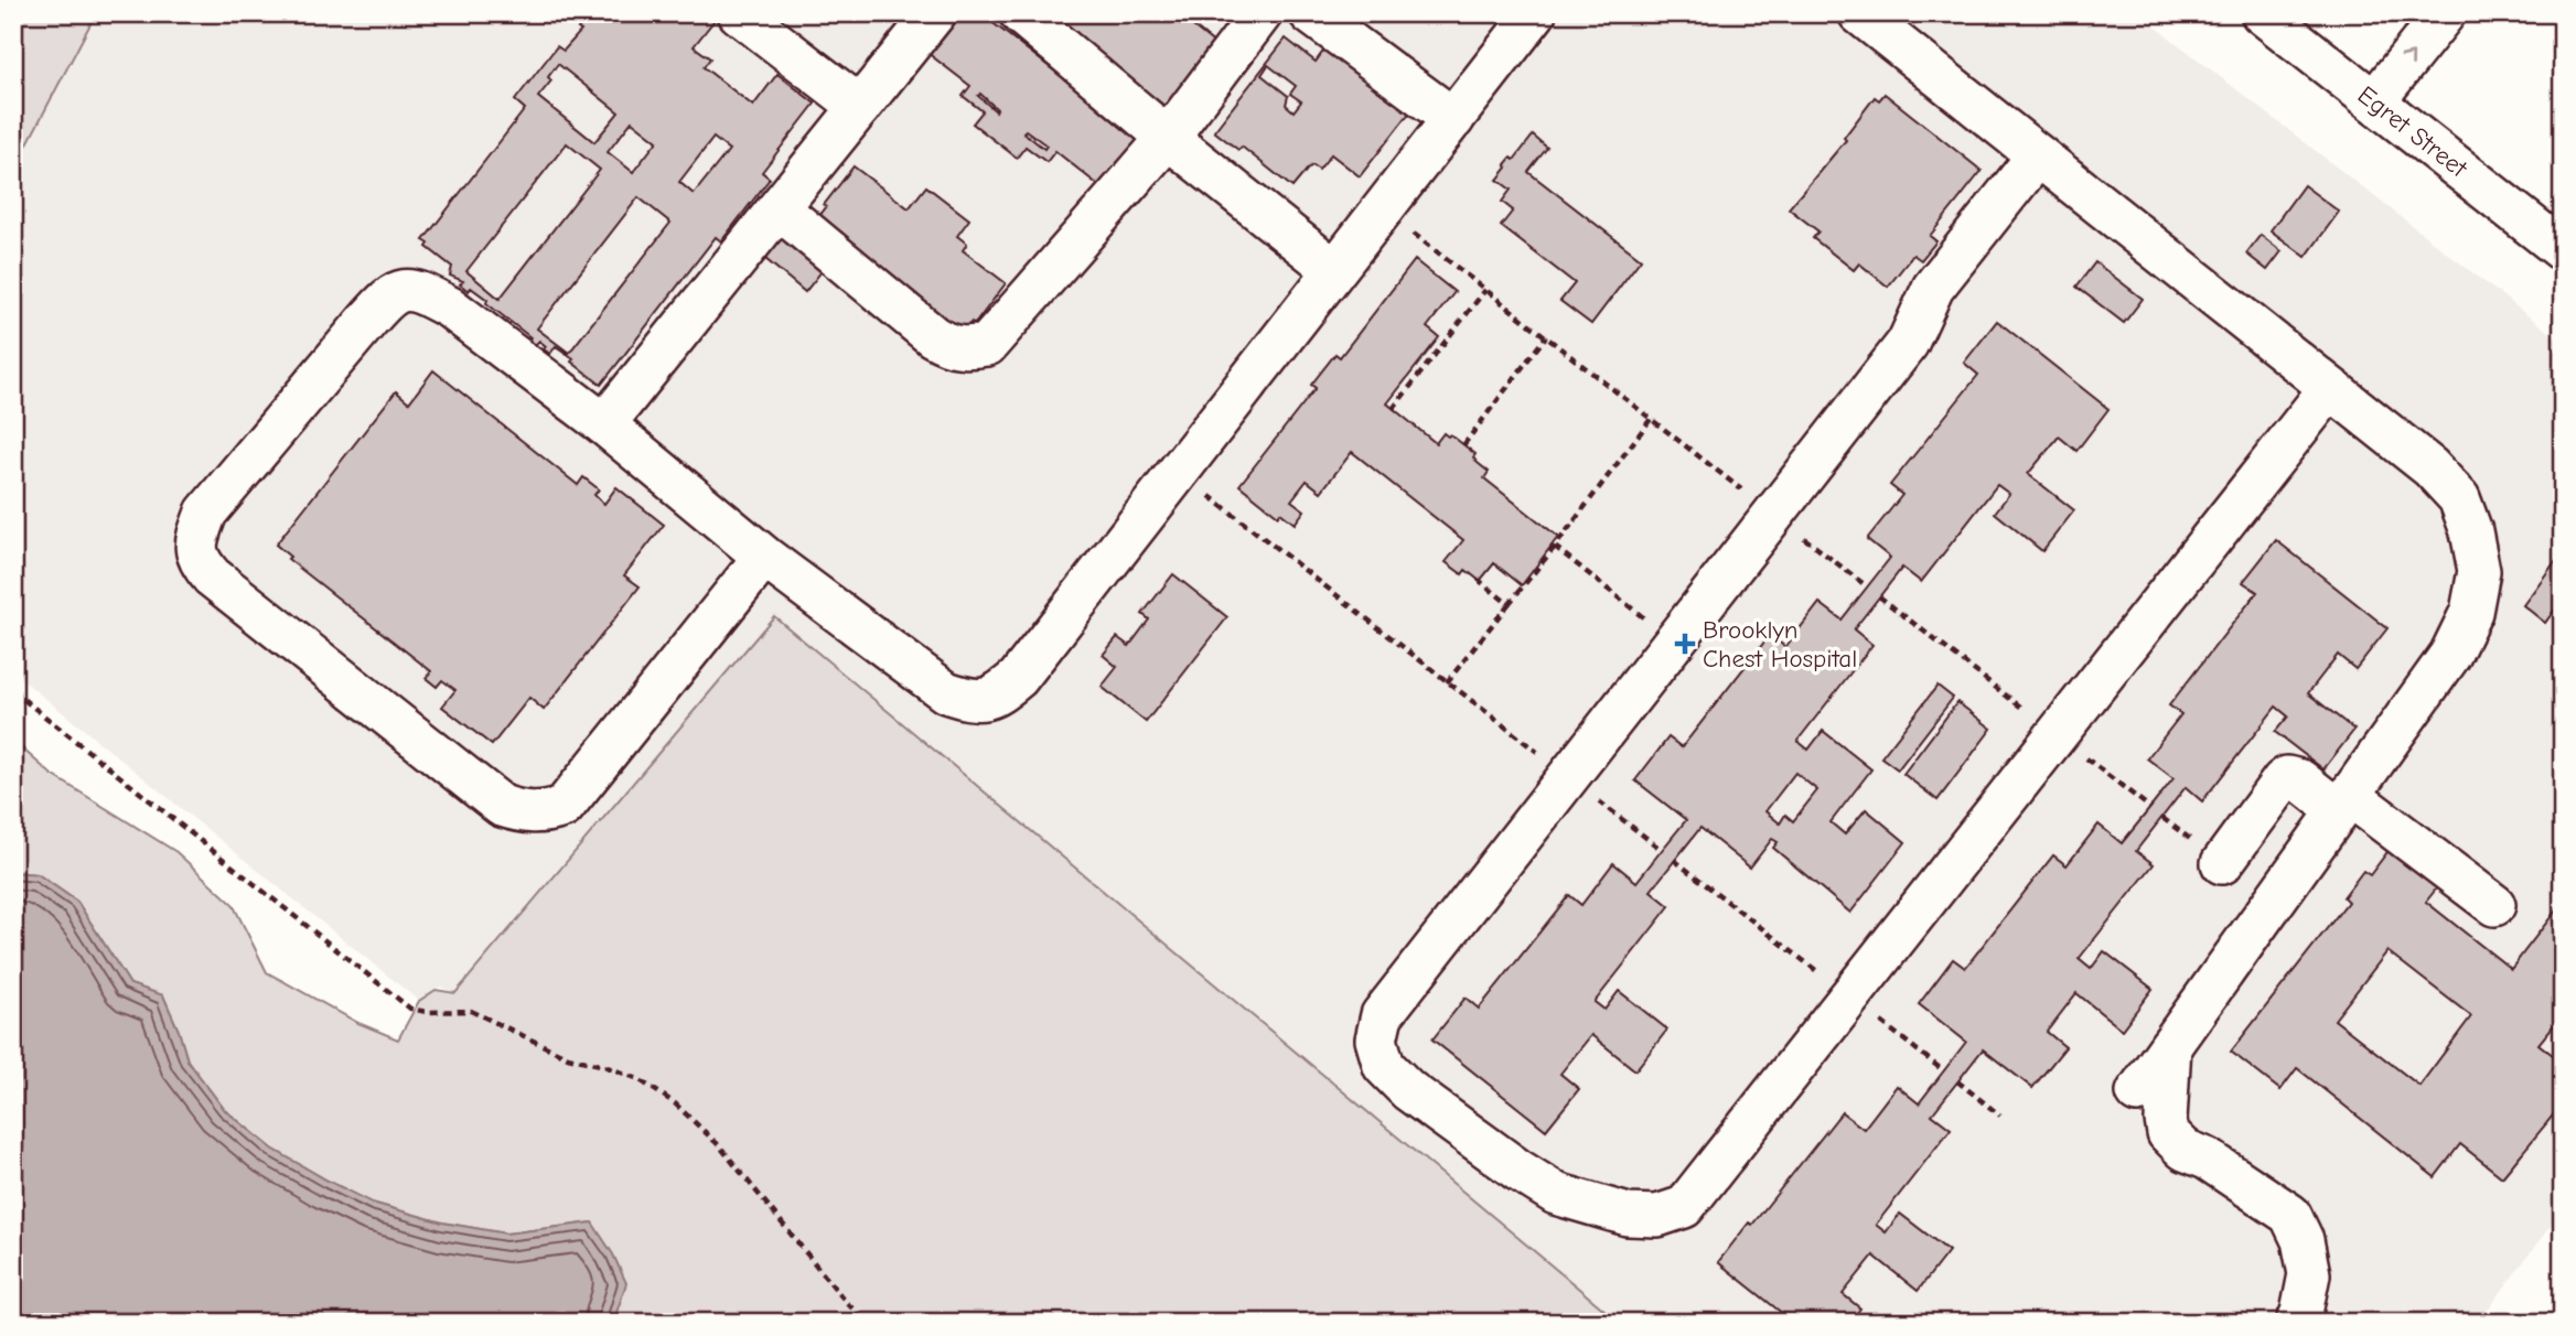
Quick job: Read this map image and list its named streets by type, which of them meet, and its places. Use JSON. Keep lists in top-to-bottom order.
{
  "streets": {
    "street": ["Egret Street"]
  },
  "places": {
    "health": ["Brooklyn Chest Hospital"]
  }
}
